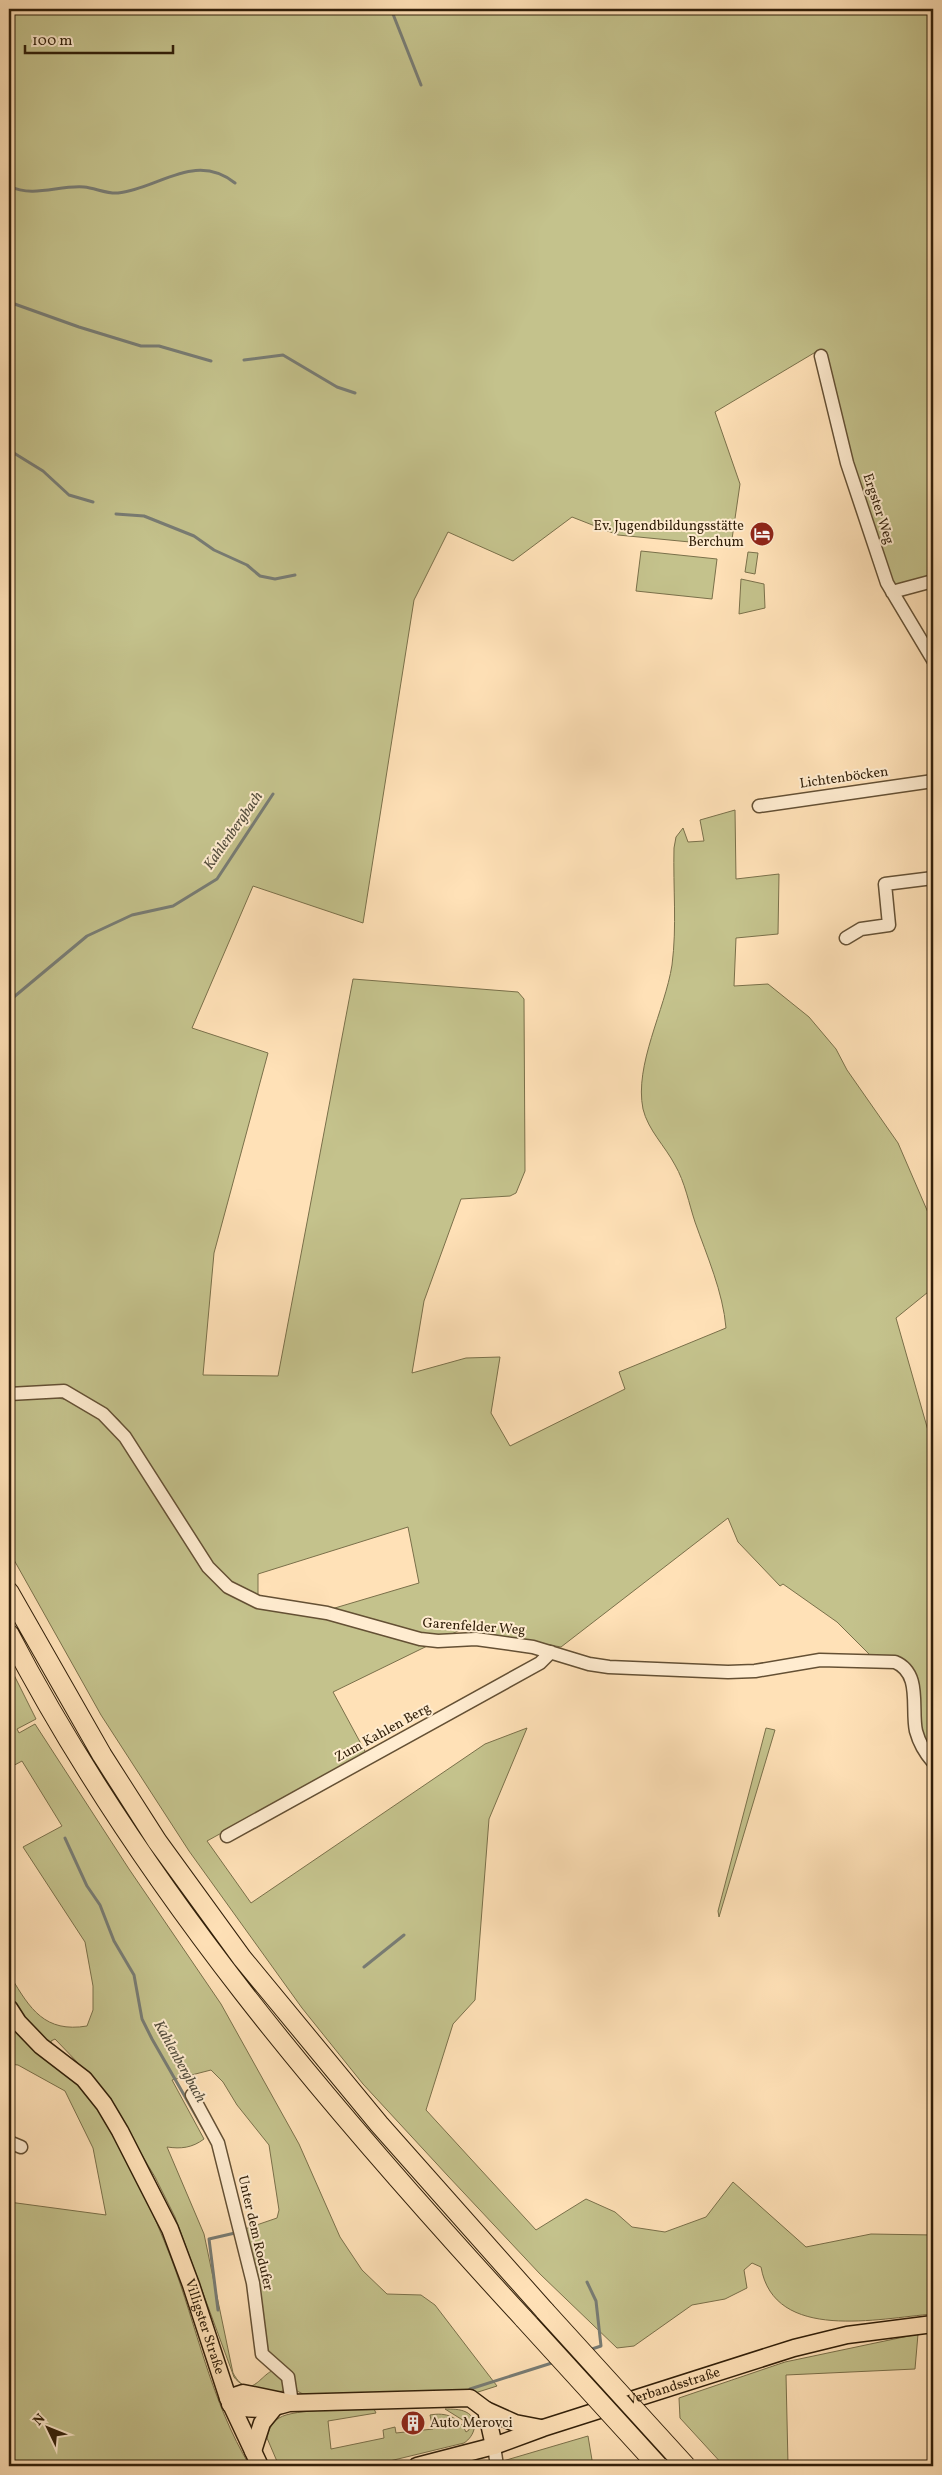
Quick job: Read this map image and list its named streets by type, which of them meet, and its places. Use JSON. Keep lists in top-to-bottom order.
{
  "streets": {
    "main road": ["Villigster Straße", "Verbandsstraße"],
    "street": [
      "Ergster Weg",
      "Lichtenböcken",
      "Garenfelder Weg",
      "Zum Kahlen Berg",
      "Unter dem Rodufer"
    ]
  },
  "crossings": [
    ["Garenfelder Weg", "Zum Kahlen Berg"]
  ],
  "water": ["Kahlenbergbach"],
  "places": {
    "hotel": ["Ev. Jugendbildungsstätte Berchum"],
    "building": ["Auto Merovci"]
  },
  "scale_bar": "100 m",
  "north": "top left"
}
